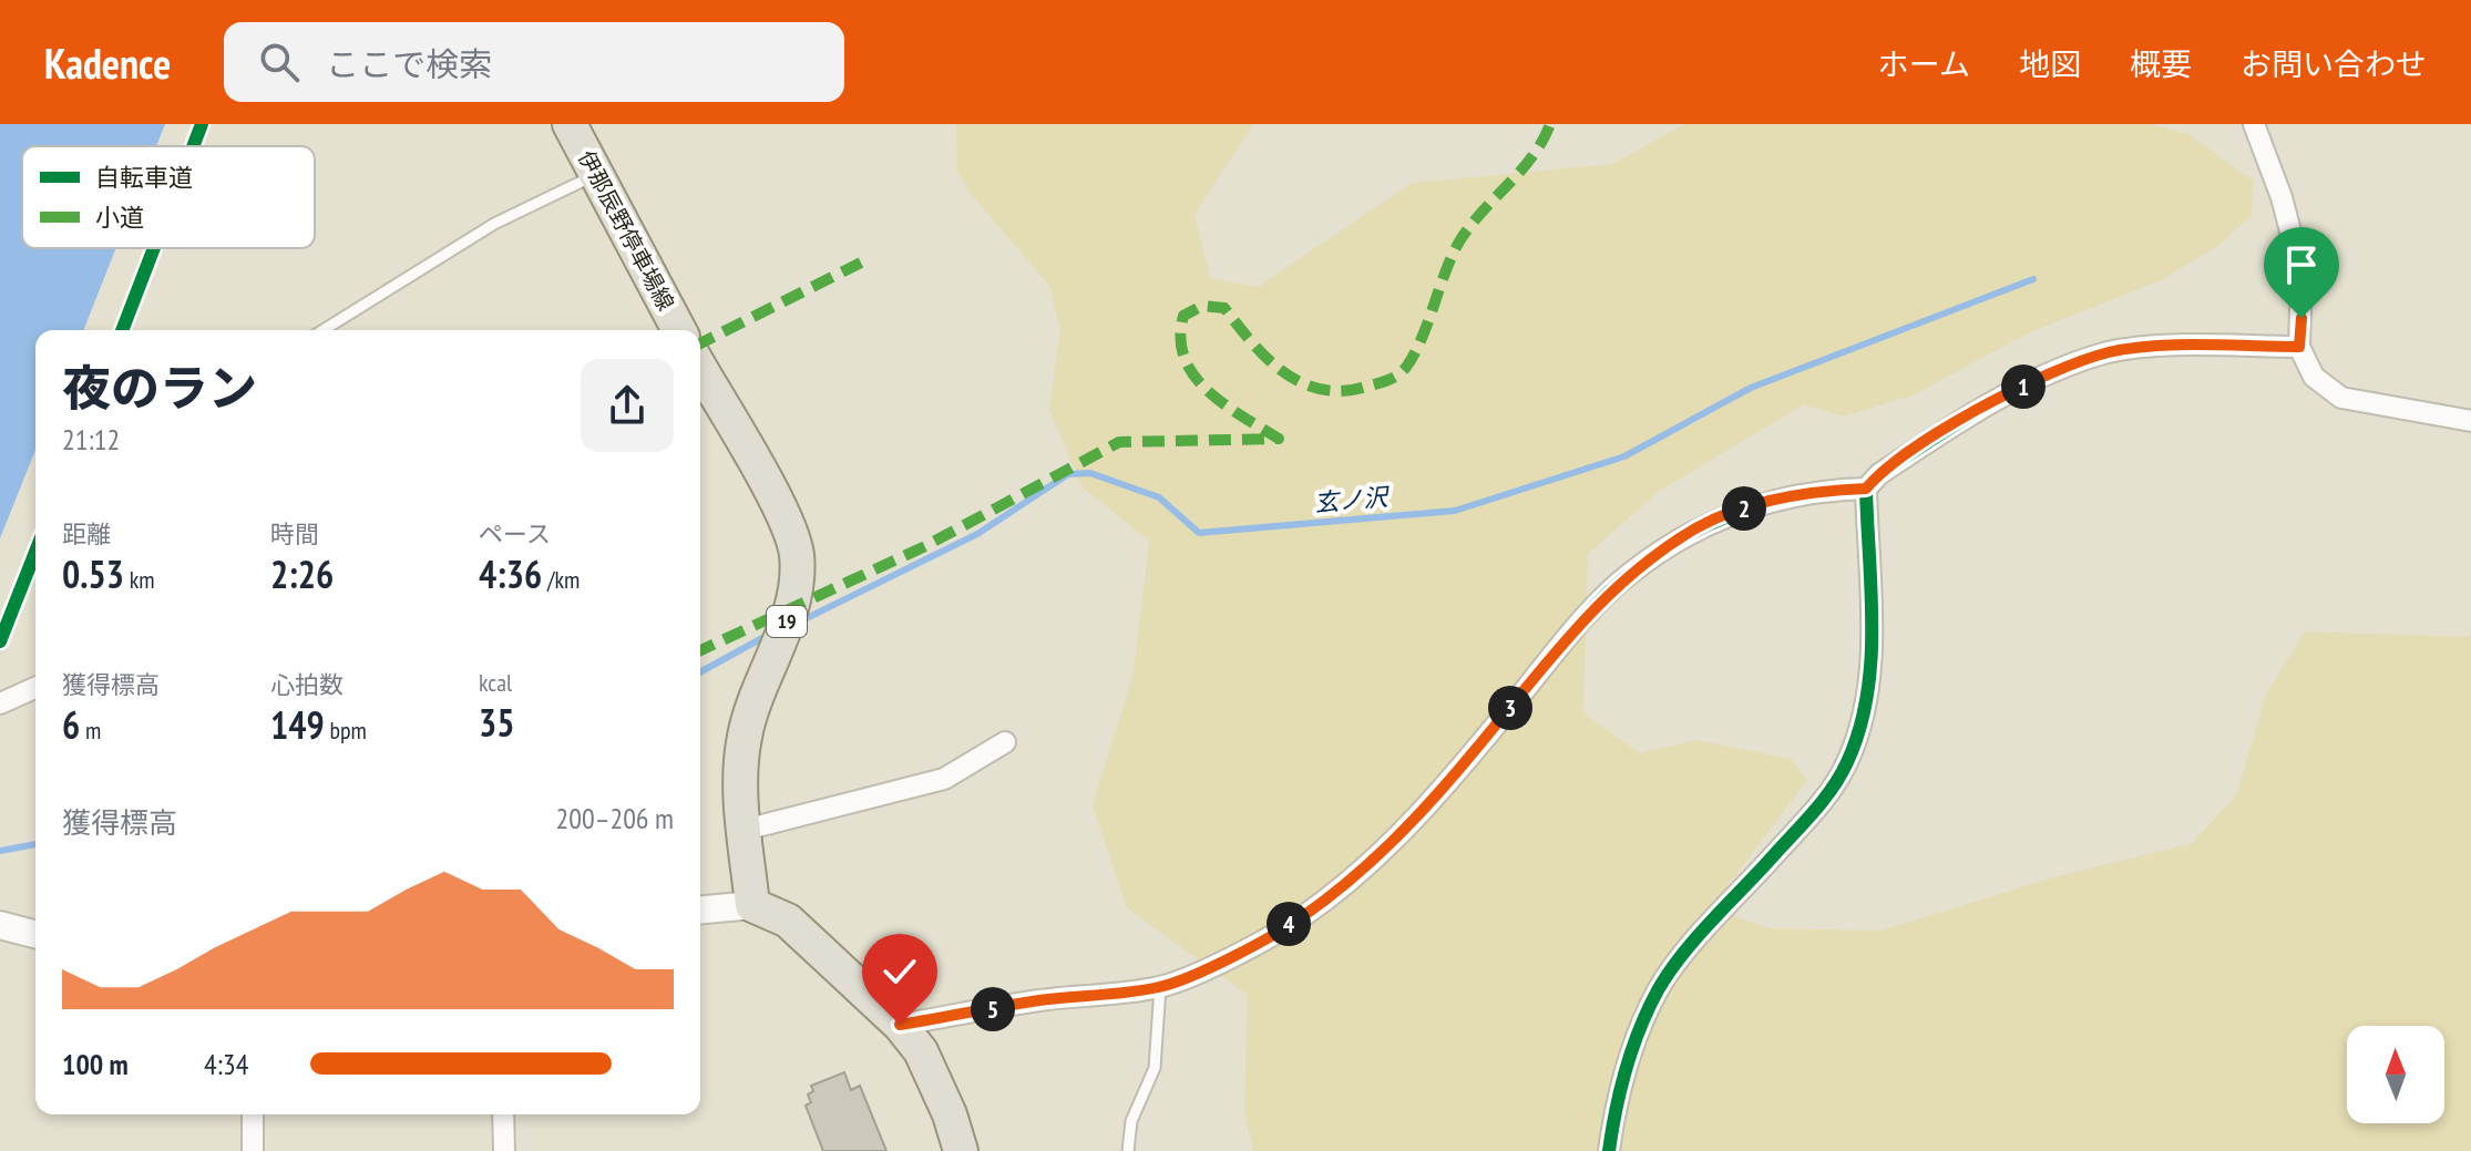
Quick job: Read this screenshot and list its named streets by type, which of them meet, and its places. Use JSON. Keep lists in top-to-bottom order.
{
  "streets": {
    "main road": ["伊那辰野停車場線", "19"]
  },
  "water": ["玄ノ沢"],
  "legend": ["自転車道", "小道"],
  "north": "top",
  "page": {
    "header": "Kadence",
    "search": "ここで検索",
    "nav": [
      "ホーム",
      "地図",
      "概要",
      "お問い合わせ"
    ],
    "heading": ["夜のラン", "21:12"],
    "pins": [
      "1",
      "2",
      "3",
      "4",
      "5"
    ],
    "stats": [
      ["距離", "0.53 km"],
      ["時間", "2:26"],
      ["ペース", "4:36 /km"],
      ["獲得標高", "6 m"],
      ["心拍数", "149 bpm"],
      ["kcal", "35"]
    ],
    "chart": ["獲得標高", "200–206 m"],
    "list": [
      {
        "name": "100 m",
        "note": "4:34"
      }
    ]
  }
}
